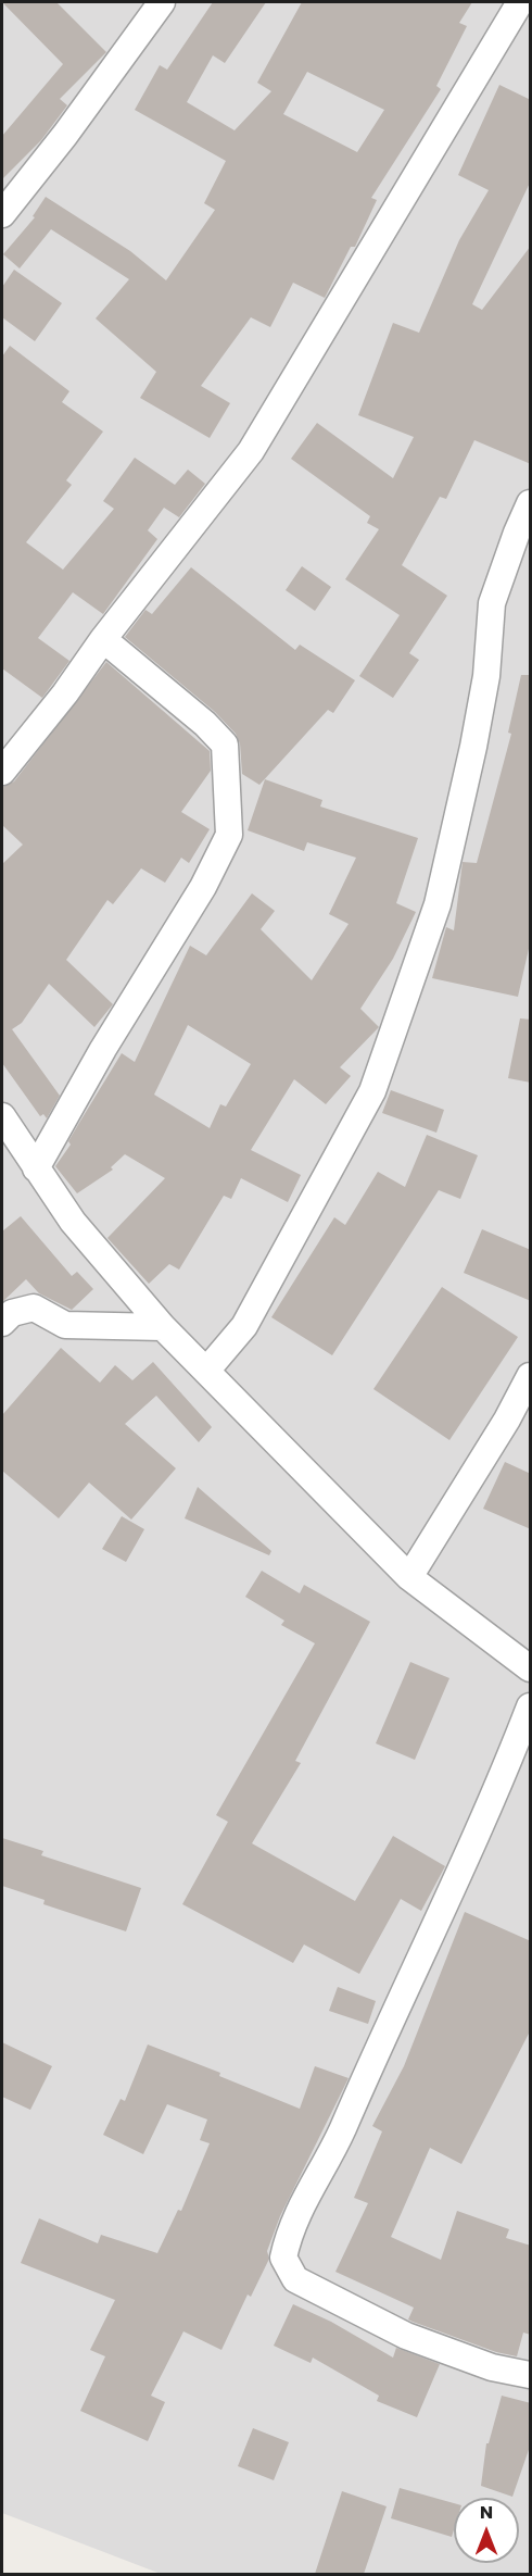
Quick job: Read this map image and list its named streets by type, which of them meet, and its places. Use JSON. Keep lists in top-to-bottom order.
{
  "north": "top"
}
